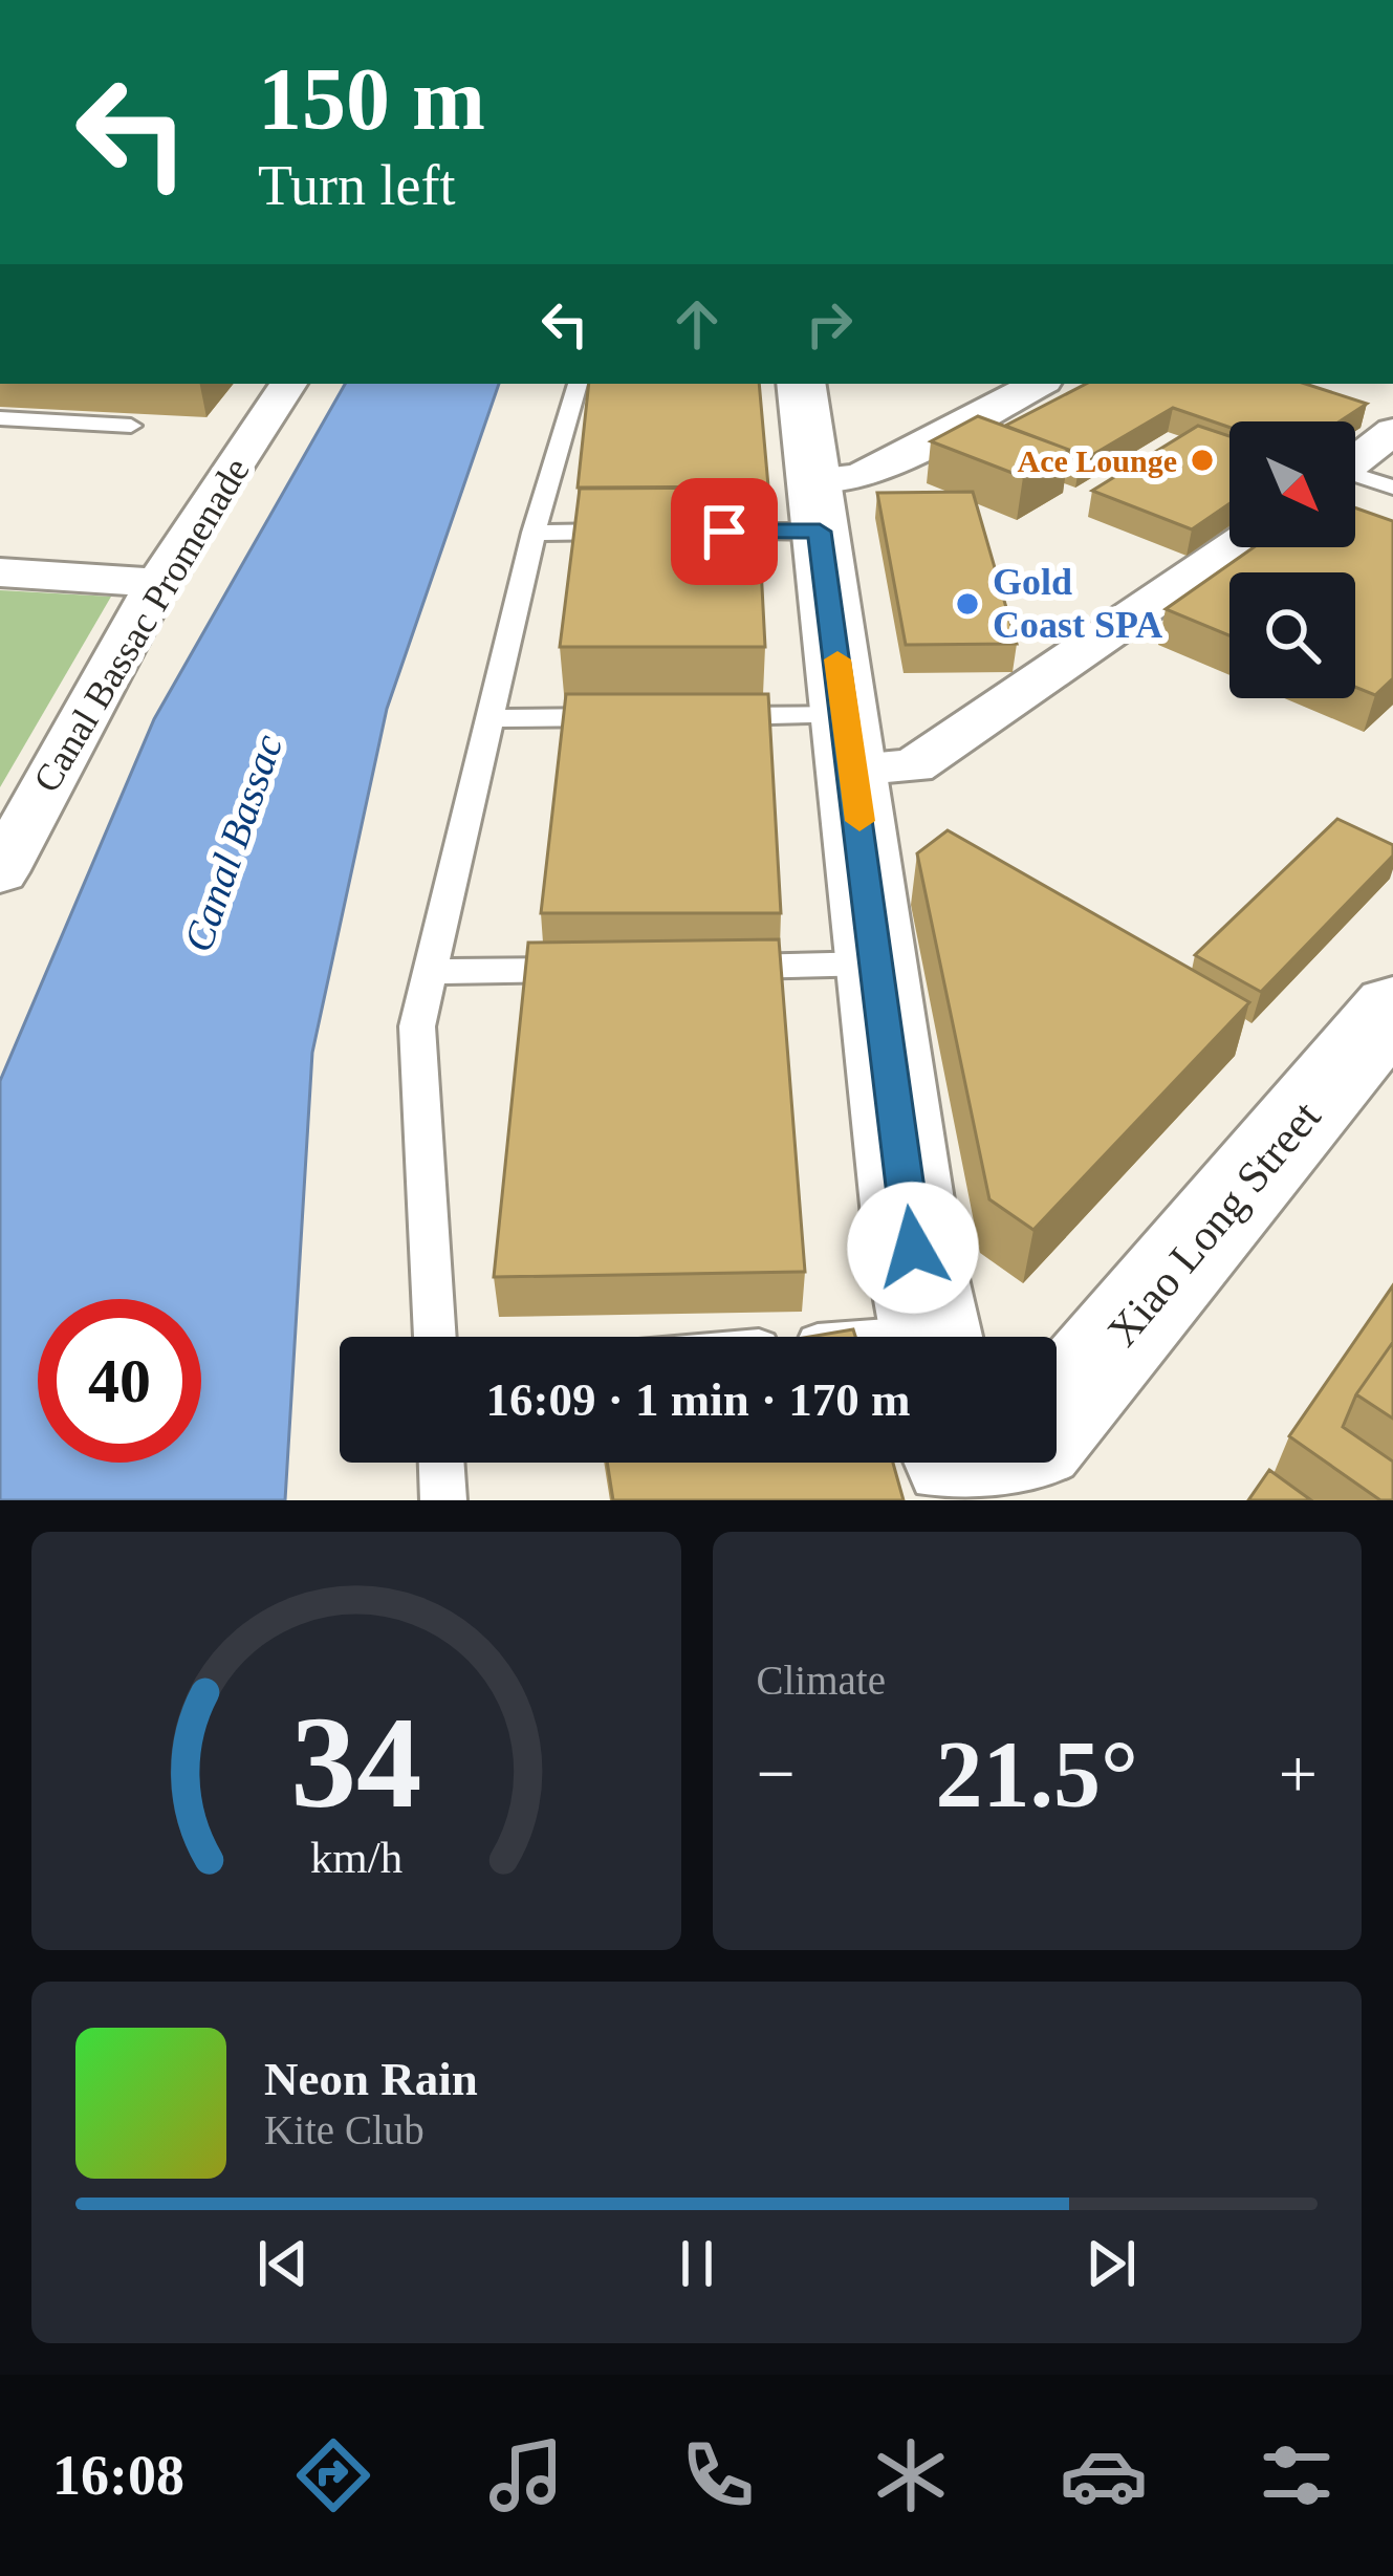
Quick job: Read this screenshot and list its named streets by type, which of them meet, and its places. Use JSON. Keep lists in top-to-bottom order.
{
  "streets": {
    "street": ["Canal Bassac Promenade", "Xiao Long Street"]
  },
  "water": ["Canal Bassac"],
  "places": ["Ace Lounge", "Gold Coast SPA"],
  "north": "bottom right",
  "page": {
    "turn": ["150 m", "Turn left"],
    "limit": "40",
    "trip": "16:09 · 1 min · 170 m",
    "tile": "Climate",
    "heat": ["−", "21.5°", "+"],
    "song": ["Neon Rain", "Kite Club"],
    "tabs": "16:08",
    "gauge": ["34", "km/h"]
  }
}
